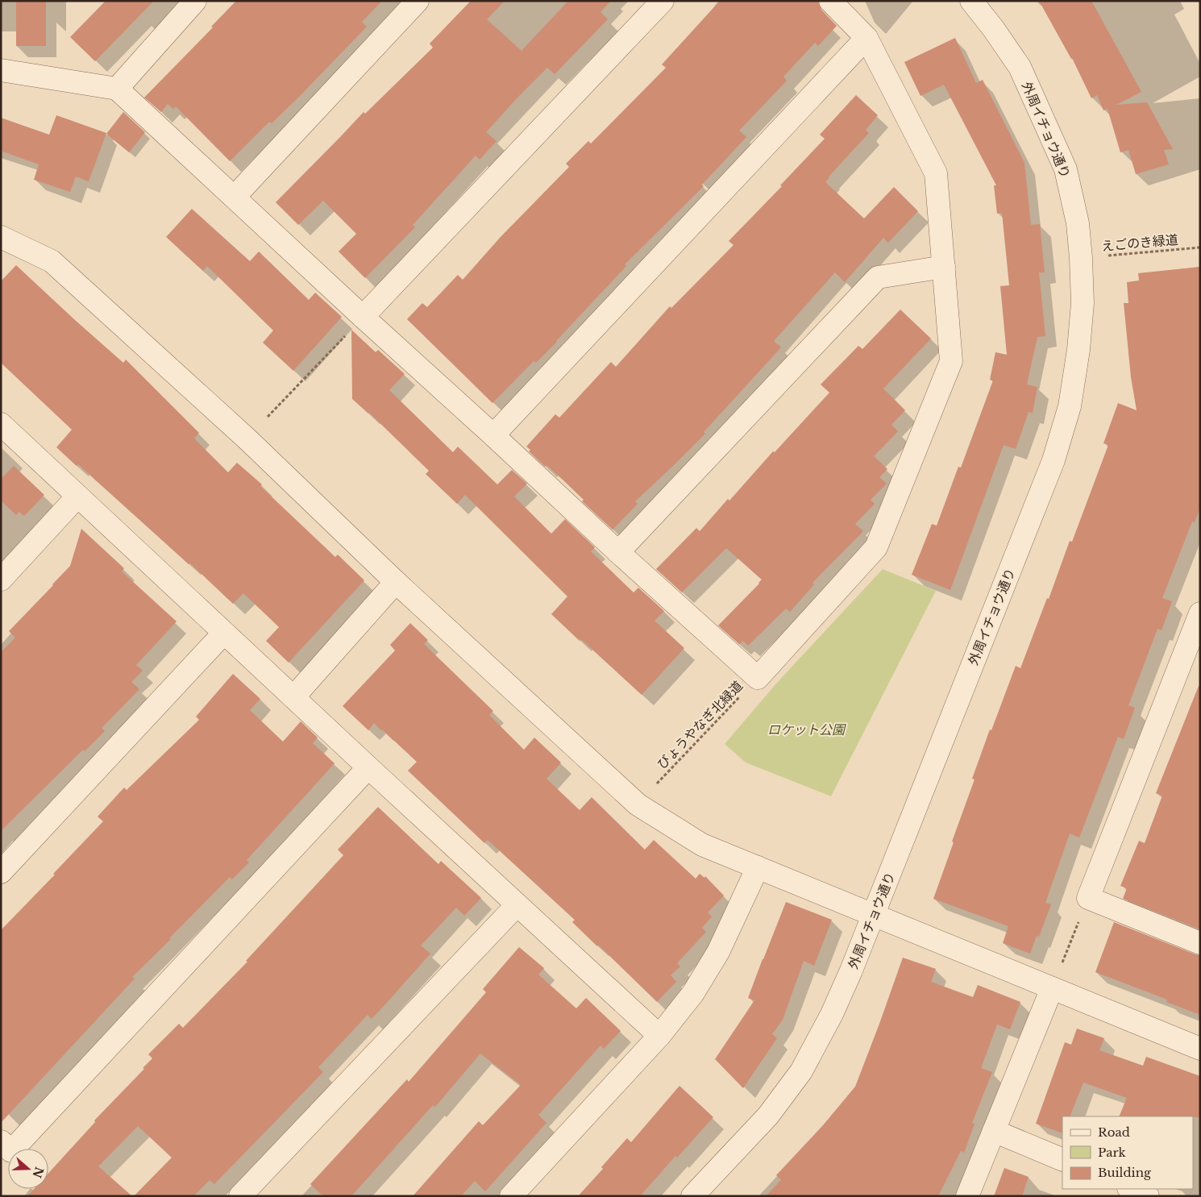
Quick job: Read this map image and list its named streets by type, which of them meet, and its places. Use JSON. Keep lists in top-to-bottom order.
{
  "streets": {
    "street": ["外周イチョウ通り"],
    "path": ["えごのき緑道", "びょうやなぎ北緑道"]
  },
  "crossings": [
    ["外周イチョウ通り", "えごのき緑道"]
  ],
  "parks": ["ロケット公園"],
  "legend": ["Road", "Park", "Building"],
  "north": "right"
}
